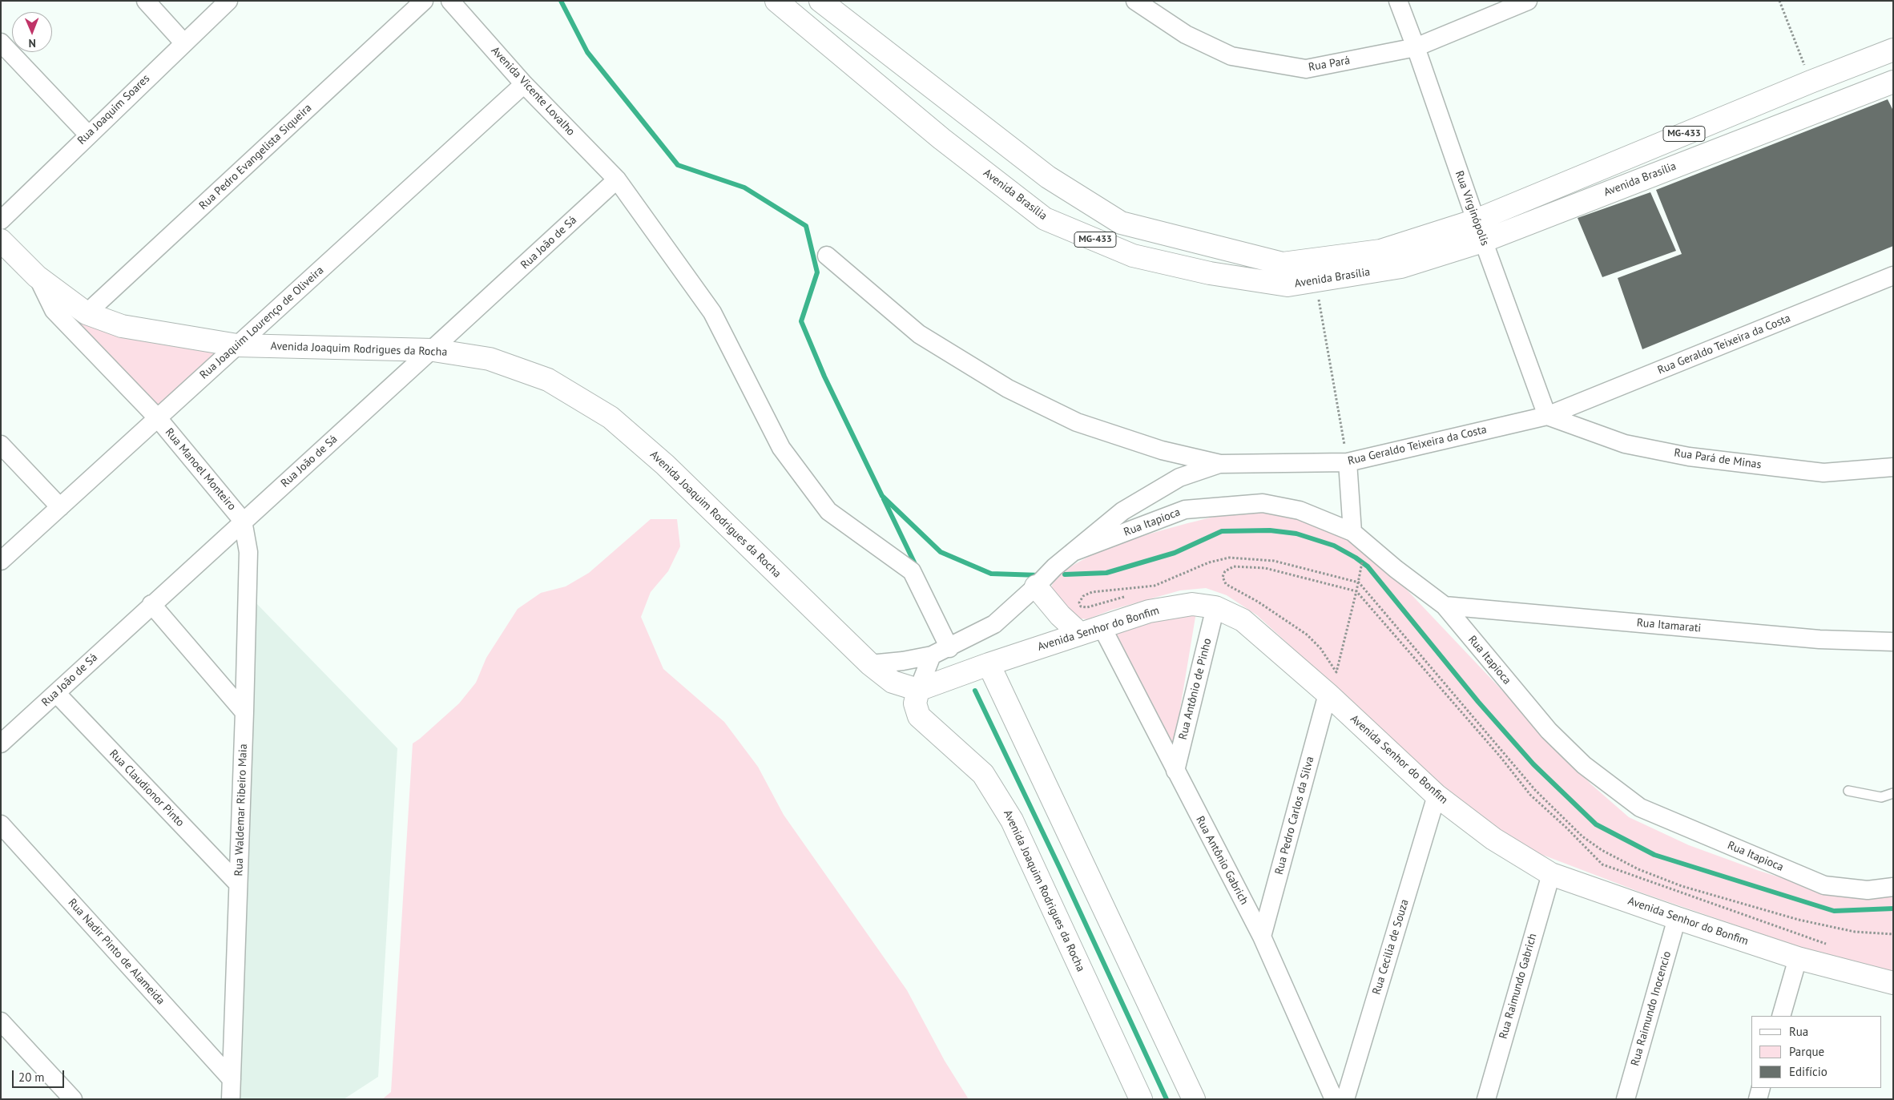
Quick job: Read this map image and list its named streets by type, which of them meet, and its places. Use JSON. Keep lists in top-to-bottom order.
{
  "streets": {
    "street": [
      "Rua Pará",
      "Avenida Vicente Lovalho",
      "Rua Joaquim Soares",
      "MG-433",
      "Rua Pedro Evangelista Siqueira",
      "Avenida Brasília",
      "Rua Virginópolis",
      "Rua João de Sá",
      "Rua Joaquim Lourenço de Oliveira",
      "Rua Geraldo Teixeira da Costa",
      "Avenida Joaquim Rodrigues da Rocha",
      "Rua Pará de Minas",
      "Rua Manoel Monteiro",
      "Rua Itapioca",
      "Rua Itamarati",
      "Avenida Senhor do Bonfim",
      "Rua Antônio de Pinho",
      "Rua Claudionor Pinto",
      "Rua Waldemar Ribeiro Maia",
      "Rua Pedro Carlos da Silva",
      "Rua Antônio Gabrich",
      "Rua Cecilia de Souza",
      "Rua Nadir Pinto de Alameida",
      "Rua Raimundo Gabrich",
      "Rua Raimundo Inocencio"
    ]
  },
  "crossings": [
    ["Rua Pará", "Rua Virginópolis"],
    ["Avenida Vicente Lovalho", "Rua João de Sá"],
    ["Avenida Vicente Lovalho", "Rua Joaquim Lourenço de Oliveira"],
    ["Rua Pedro Evangelista Siqueira", "Avenida Joaquim Rodrigues da Rocha"],
    ["Avenida Brasília", "Rua Virginópolis"],
    ["Rua Virginópolis", "Rua Geraldo Teixeira da Costa"],
    ["Rua Virginópolis", "Rua Pará de Minas"],
    ["Rua João de Sá", "Avenida Joaquim Rodrigues da Rocha"],
    ["Rua João de Sá", "Rua Manoel Monteiro"],
    ["Rua João de Sá", "Rua Claudionor Pinto"],
    ["Rua João de Sá", "Rua Waldemar Ribeiro Maia"],
    ["Rua Joaquim Lourenço de Oliveira", "Avenida Joaquim Rodrigues da Rocha"],
    ["Rua Joaquim Lourenço de Oliveira", "Rua Manoel Monteiro"],
    ["Rua Geraldo Teixeira da Costa", "Rua Pará de Minas"],
    ["Avenida Joaquim Rodrigues da Rocha", "Rua Manoel Monteiro"],
    ["Avenida Joaquim Rodrigues da Rocha", "Avenida Senhor do Bonfim"],
    ["Rua Manoel Monteiro", "Rua Waldemar Ribeiro Maia"],
    ["Rua Itapioca", "Rua Itamarati"],
    ["Avenida Senhor do Bonfim", "Rua Antônio de Pinho"],
    ["Avenida Senhor do Bonfim", "Rua Pedro Carlos da Silva"],
    ["Avenida Senhor do Bonfim", "Rua Antônio Gabrich"],
    ["Avenida Senhor do Bonfim", "Rua Cecilia de Souza"],
    ["Avenida Senhor do Bonfim", "Rua Raimundo Gabrich"],
    ["Avenida Senhor do Bonfim", "Rua Raimundo Inocencio"],
    ["Rua Antônio de Pinho", "Rua Antônio Gabrich"],
    ["Rua Claudionor Pinto", "Rua Waldemar Ribeiro Maia"],
    ["Rua Waldemar Ribeiro Maia", "Rua Nadir Pinto de Alameida"],
    ["Rua Pedro Carlos da Silva", "Rua Antônio Gabrich"]
  ],
  "legend": ["Rua", "Parque", "Edifício"],
  "scale_bar": "20 m",
  "north": "bottom"
}
